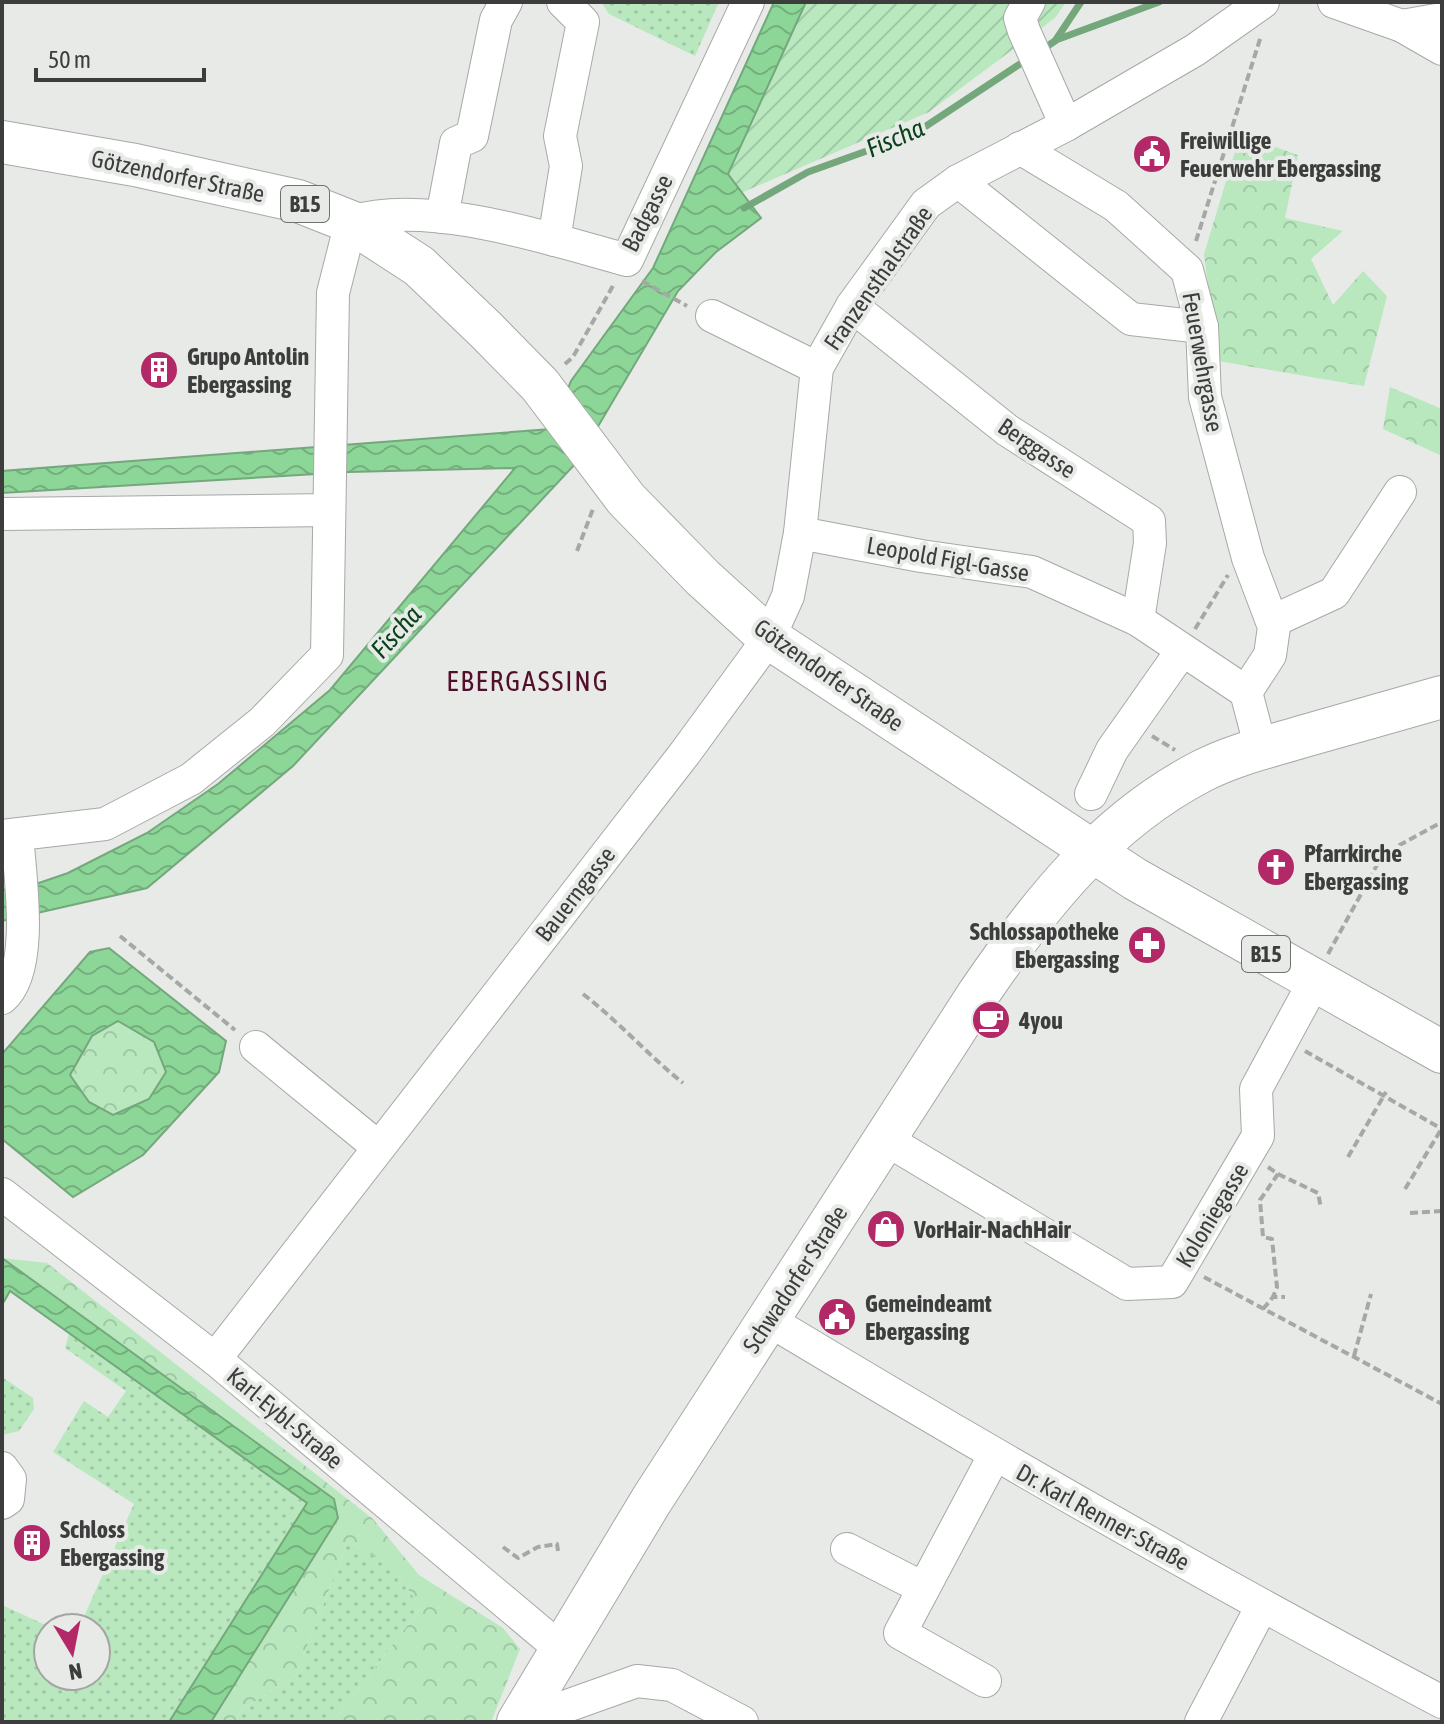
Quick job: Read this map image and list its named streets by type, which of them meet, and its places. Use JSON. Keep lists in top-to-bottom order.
{
  "streets": {
    "main road": ["Götzendorfer Straße", "B15", "Schwadorfer Straße"],
    "street": [
      "Badgasse",
      "Franzensthalstraße",
      "Feuerwehrgasse",
      "Berggasse",
      "Leopold Figl-Gasse",
      "Bauerngasse",
      "Koloniegasse",
      "Karl-Eybl-Straße",
      "Dr. Karl Renner-Straße"
    ]
  },
  "crossings": [
    ["Götzendorfer Straße", "B15"],
    ["Götzendorfer Straße", "Badgasse"],
    ["Götzendorfer Straße", "Franzensthalstraße"],
    ["Götzendorfer Straße", "Bauerngasse"],
    ["Götzendorfer Straße", "Schwadorfer Straße"],
    ["B15", "Koloniegasse"],
    ["B15", "Schwadorfer Straße"],
    ["Franzensthalstraße", "Feuerwehrgasse"],
    ["Franzensthalstraße", "Berggasse"],
    ["Franzensthalstraße", "Leopold Figl-Gasse"],
    ["Franzensthalstraße", "Bauerngasse"],
    ["Berggasse", "Leopold Figl-Gasse"],
    ["Bauerngasse", "Karl-Eybl-Straße"],
    ["Koloniegasse", "Schwadorfer Straße"],
    ["Schwadorfer Straße", "Karl-Eybl-Straße"],
    ["Schwadorfer Straße", "Dr. Karl Renner-Straße"]
  ],
  "districts": ["EBERGASSING"],
  "water": ["Fischa"],
  "places": {
    "public building": ["Freiwillige Feuerwehr Ebergassing", "Gemeindeamt Ebergassing"],
    "building": ["Grupo Antolin Ebergassing", "Schloss Ebergassing"],
    "church": ["Pfarrkirche Ebergassing"],
    "pharmacy": ["Schlossapotheke Ebergassing"],
    "cafe": ["4you"],
    "shop": ["VorHair-NachHair"]
  },
  "scale_bar": "50 m",
  "north": "bottom"
}
